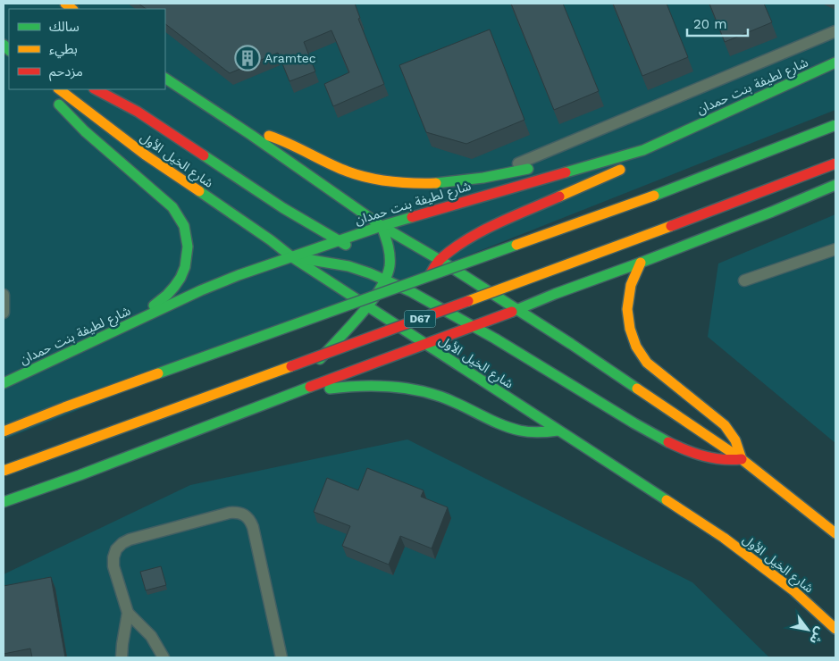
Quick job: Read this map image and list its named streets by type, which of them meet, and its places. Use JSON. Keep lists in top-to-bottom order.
{
  "streets": {
    "main road": ["شارع لطيفة بنت حمدان", "شارع الخيل الأول", "D67"]
  },
  "crossings": [
    ["شارع لطيفة بنت حمدان", "شارع الخيل الأول"],
    ["شارع الخيل الأول", "D67"]
  ],
  "places": {
    "building": ["Aramtec"]
  },
  "legend": ["سالك", "بطيء", "مزدحم"],
  "scale_bar": "20 m",
  "north": "bottom right"
}
